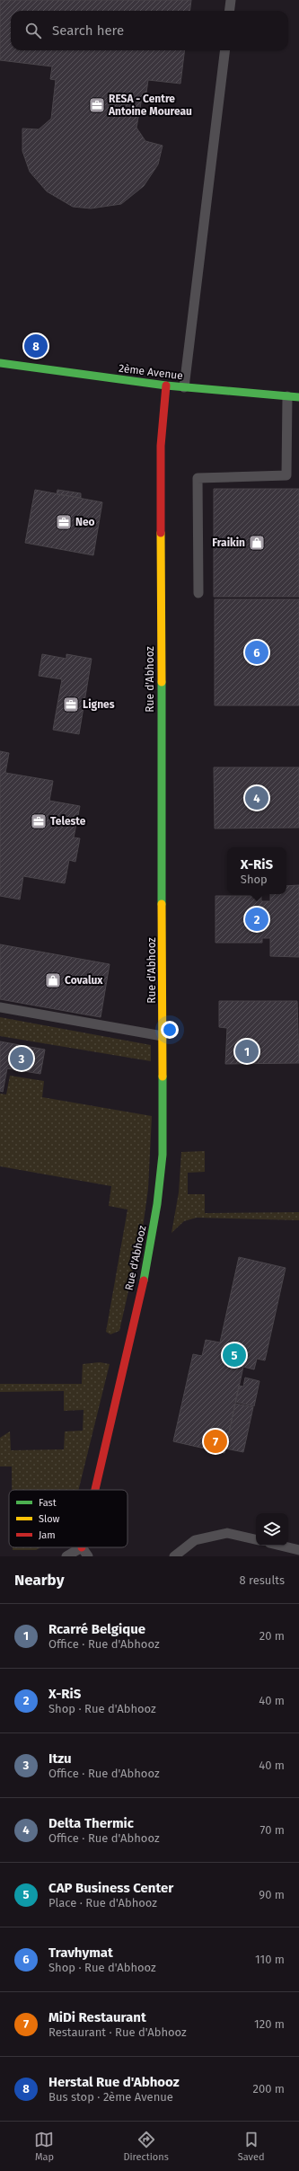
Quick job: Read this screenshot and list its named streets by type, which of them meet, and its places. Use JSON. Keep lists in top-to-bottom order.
{
  "streets": {
    "street": ["2ème Avenue", "Rue d'Abhooz"]
  },
  "crossings": [
    ["2ème Avenue", "Rue d'Abhooz"]
  ],
  "places": {
    "office": [
      "RESA - Centre Antoine Moureau",
      "Neo",
      "Lignes",
      "Teleste"
    ],
    "shop": ["Fraikin", "Covalux"]
  },
  "legend": ["Fast", "Slow", "Jam"],
  "page": {
    "search": "Search here",
    "pins": [
      "8",
      "6",
      "4",
      "2",
      "1",
      "3",
      "5",
      "7"
    ],
    "popup": ["X-RiS", "Shop"],
    "heading": ["Nearby", "8 results"],
    "list": [
      {
        "mark": "1",
        "name": "Rcarré Belgique",
        "note": "Office · Rue d'Abhooz",
        "value": "20 m"
      },
      {
        "mark": "2",
        "name": "X-RiS",
        "note": "Shop · Rue d'Abhooz",
        "value": "40 m"
      },
      {
        "mark": "3",
        "name": "Itzu",
        "note": "Office · Rue d'Abhooz",
        "value": "40 m"
      },
      {
        "mark": "4",
        "name": "Delta Thermic",
        "note": "Office · Rue d'Abhooz",
        "value": "70 m"
      },
      {
        "mark": "5",
        "name": "CAP Business Center",
        "note": "Place · Rue d'Abhooz",
        "value": "90 m"
      },
      {
        "mark": "6",
        "name": "Travhymat",
        "note": "Shop · Rue d'Abhooz",
        "value": "110 m"
      },
      {
        "mark": "7",
        "name": "MiDi Restaurant",
        "note": "Restaurant · Rue d'Abhooz",
        "value": "120 m"
      },
      {
        "mark": "8",
        "name": "Herstal Rue d'Abhooz",
        "note": "Bus stop · 2ème Avenue",
        "value": "200 m"
      }
    ],
    "nav": ["Map", "Directions", "Saved"]
  }
}
